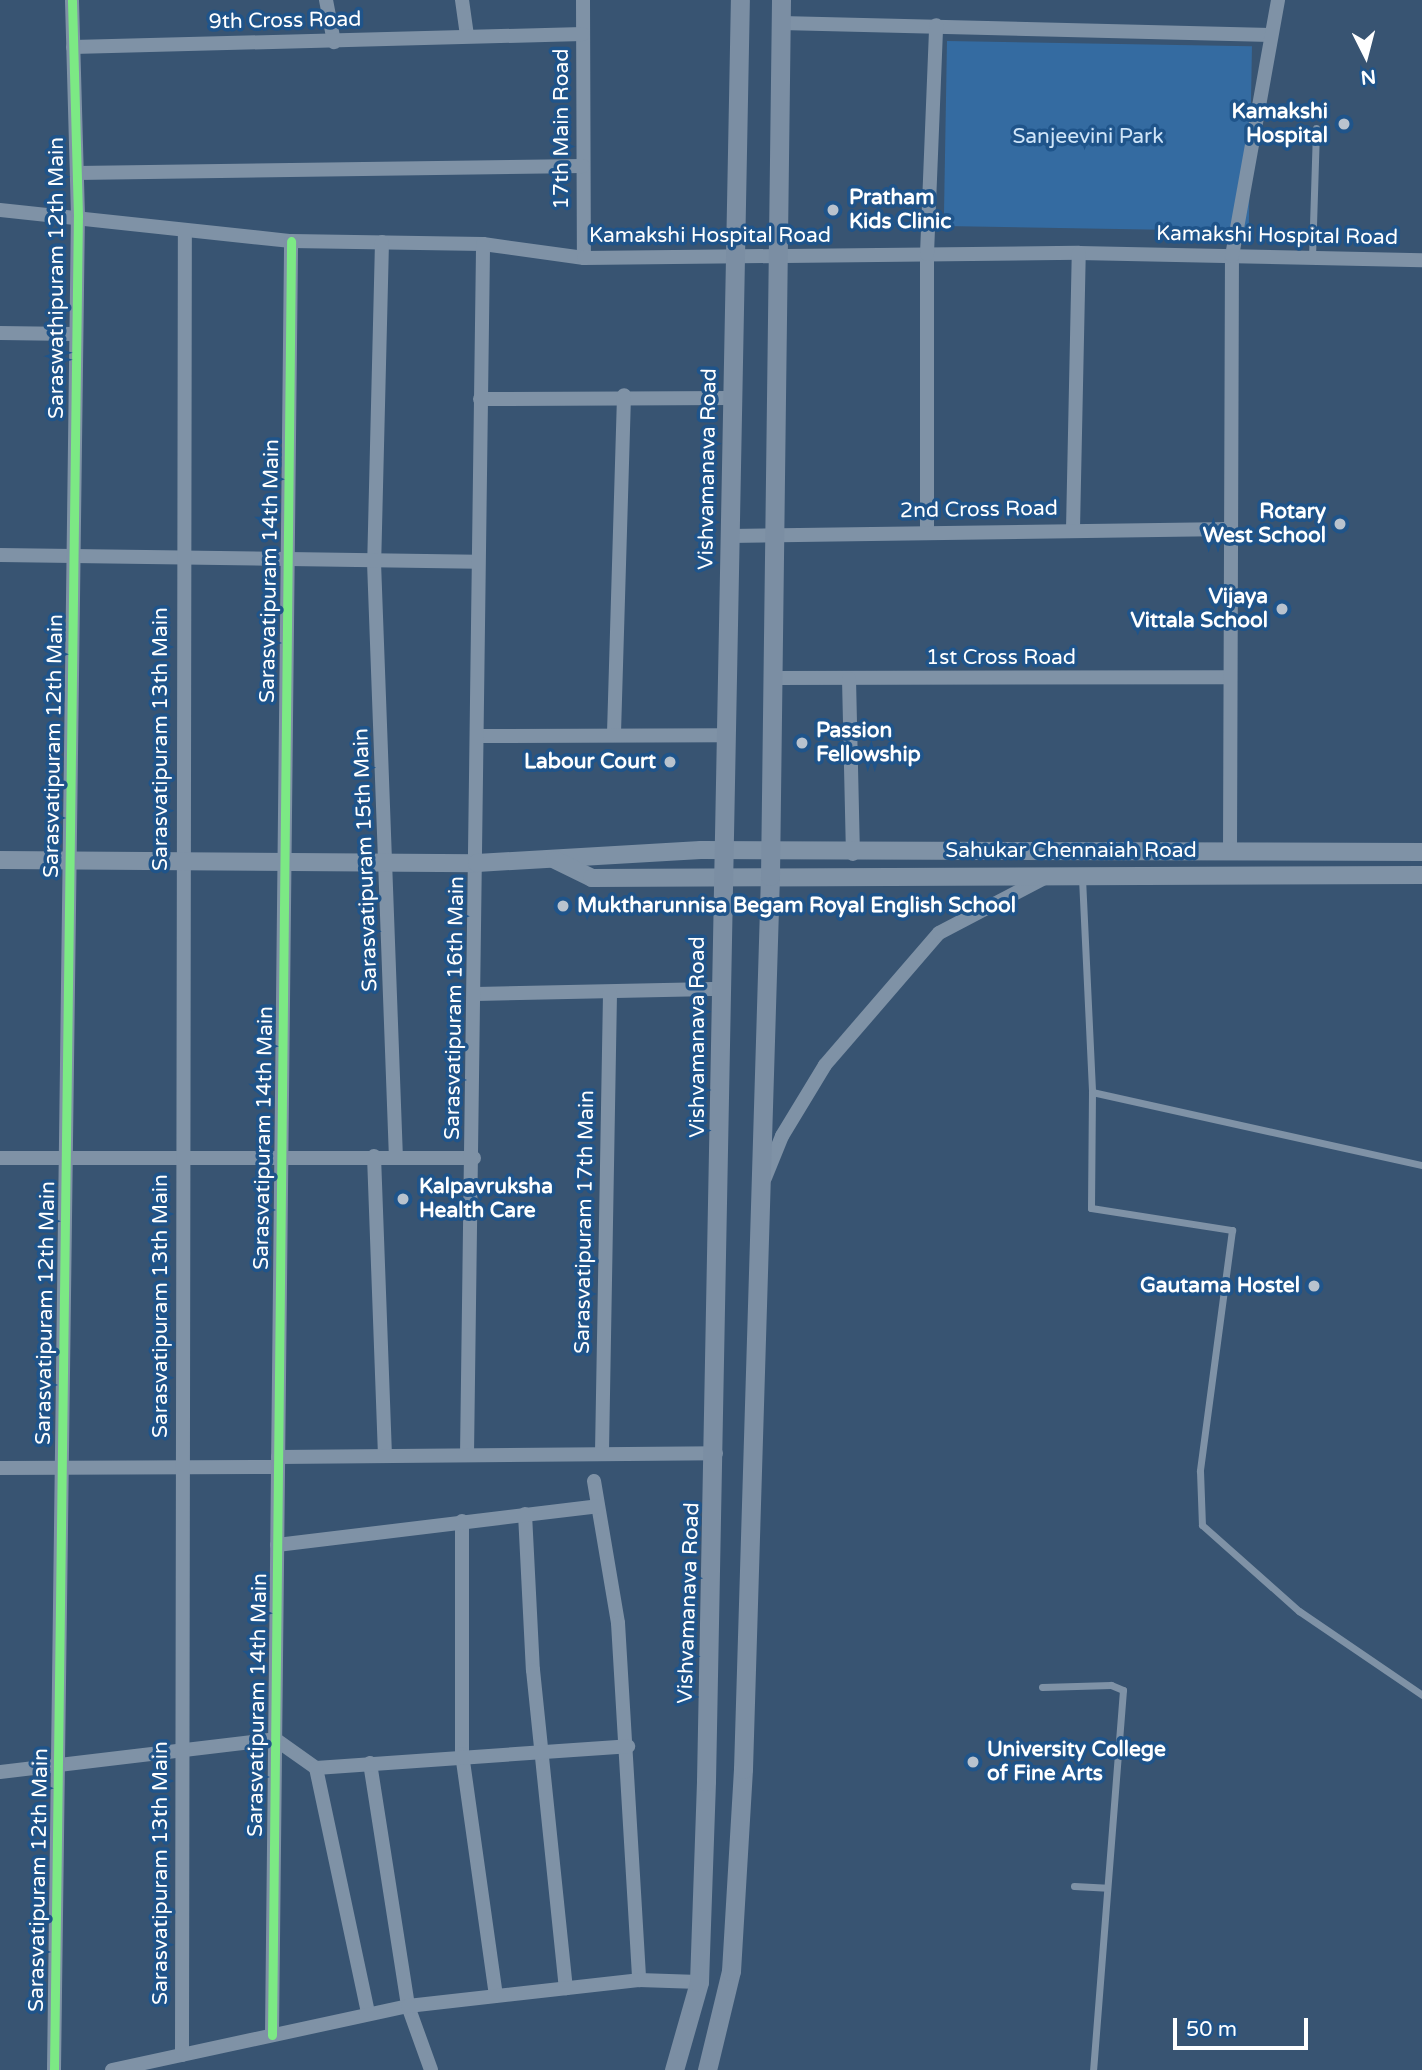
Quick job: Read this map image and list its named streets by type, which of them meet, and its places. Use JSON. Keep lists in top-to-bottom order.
{
  "streets": {
    "main road": ["Vishvamanava Road"],
    "street": [
      "9th Cross Road",
      "17th Main Road",
      "Kamakshi Hospital Road",
      "Saraswathipuram 12th Main",
      "2nd Cross Road",
      "Sarasvatipuram 14th Main",
      "1st Cross Road",
      "Sarasvatipuram 13th Main",
      "Sarasvatipuram 12th Main",
      "Sahukar Chennaiah Road",
      "Sarasvatipuram 15th Main",
      "Sarasvatipuram 16th Main",
      "Sarasvatipuram 17th Main"
    ]
  },
  "crossings": [
    ["9th Cross Road", "17th Main Road"],
    ["9th Cross Road", "Saraswathipuram 12th Main"],
    ["17th Main Road", "Kamakshi Hospital Road"],
    ["Kamakshi Hospital Road", "Saraswathipuram 12th Main"],
    ["Kamakshi Hospital Road", "Vishvamanava Road"],
    ["Kamakshi Hospital Road", "Sarasvatipuram 14th Main"],
    ["Kamakshi Hospital Road", "Sarasvatipuram 13th Main"],
    ["Kamakshi Hospital Road", "Sarasvatipuram 15th Main"],
    ["Kamakshi Hospital Road", "Sarasvatipuram 16th Main"],
    ["Saraswathipuram 12th Main", "Sarasvatipuram 12th Main"],
    ["Vishvamanava Road", "2nd Cross Road"],
    ["Vishvamanava Road", "Sahukar Chennaiah Road"],
    ["Sarasvatipuram 14th Main", "Sahukar Chennaiah Road"],
    ["Sarasvatipuram 13th Main", "Sahukar Chennaiah Road"],
    ["Sarasvatipuram 12th Main", "Sahukar Chennaiah Road"],
    ["Sahukar Chennaiah Road", "Sarasvatipuram 15th Main"],
    ["Sahukar Chennaiah Road", "Sarasvatipuram 16th Main"]
  ],
  "parks": ["Sanjeevini Park"],
  "places": [
    "Kamakshi Hospital",
    "Pratham Kids Clinic",
    "Rotary West School",
    "Vijaya Vittala School",
    "Passion Fellowship",
    "Labour Court",
    "Muktharunnisa Begam Royal English School",
    "Kalpavruksha Health Care",
    "Gautama Hostel",
    "University College of Fine Arts"
  ],
  "scale_bar": "50 m",
  "north": "bottom"
}
